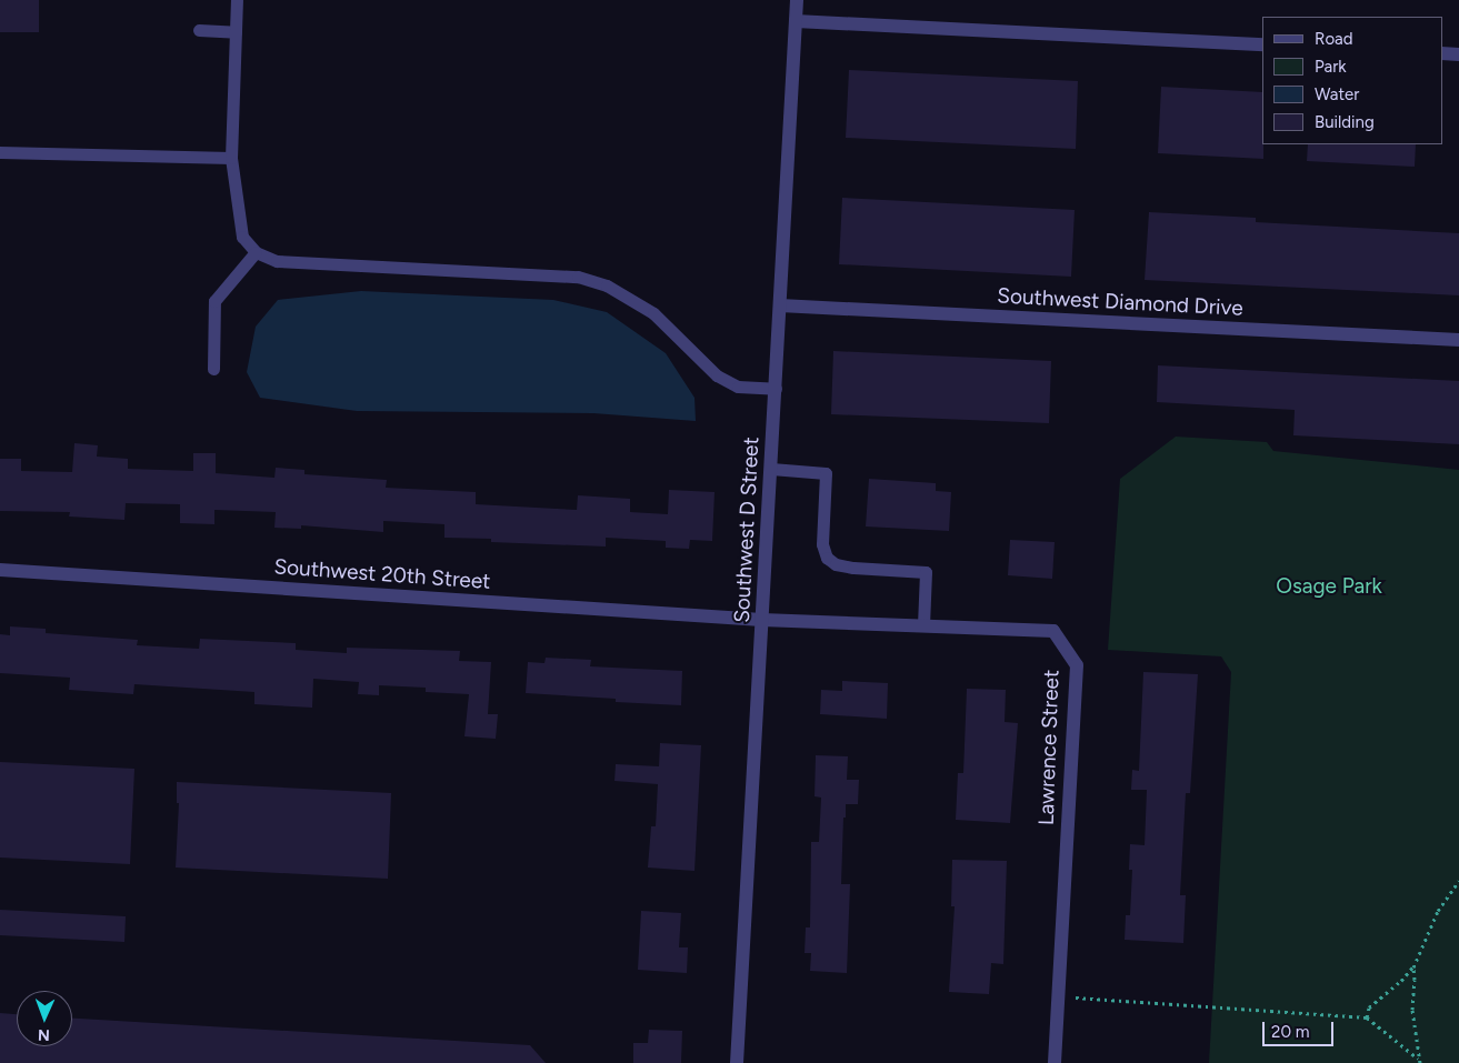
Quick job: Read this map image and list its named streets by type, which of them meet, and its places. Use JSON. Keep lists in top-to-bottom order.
{
  "streets": {
    "street": [
      "Southwest Diamond Drive",
      "Southwest D Street",
      "Southwest 20th Street",
      "Lawrence Street"
    ]
  },
  "crossings": [
    ["Southwest Diamond Drive", "Southwest D Street"],
    ["Southwest D Street", "Southwest 20th Street"],
    ["Southwest D Street", "Lawrence Street"],
    ["Southwest 20th Street", "Lawrence Street"]
  ],
  "parks": ["Osage Park"],
  "legend": [
    "Road",
    "Park",
    "Water",
    "Building"
  ],
  "scale_bar": "20 m",
  "north": "bottom"
}
